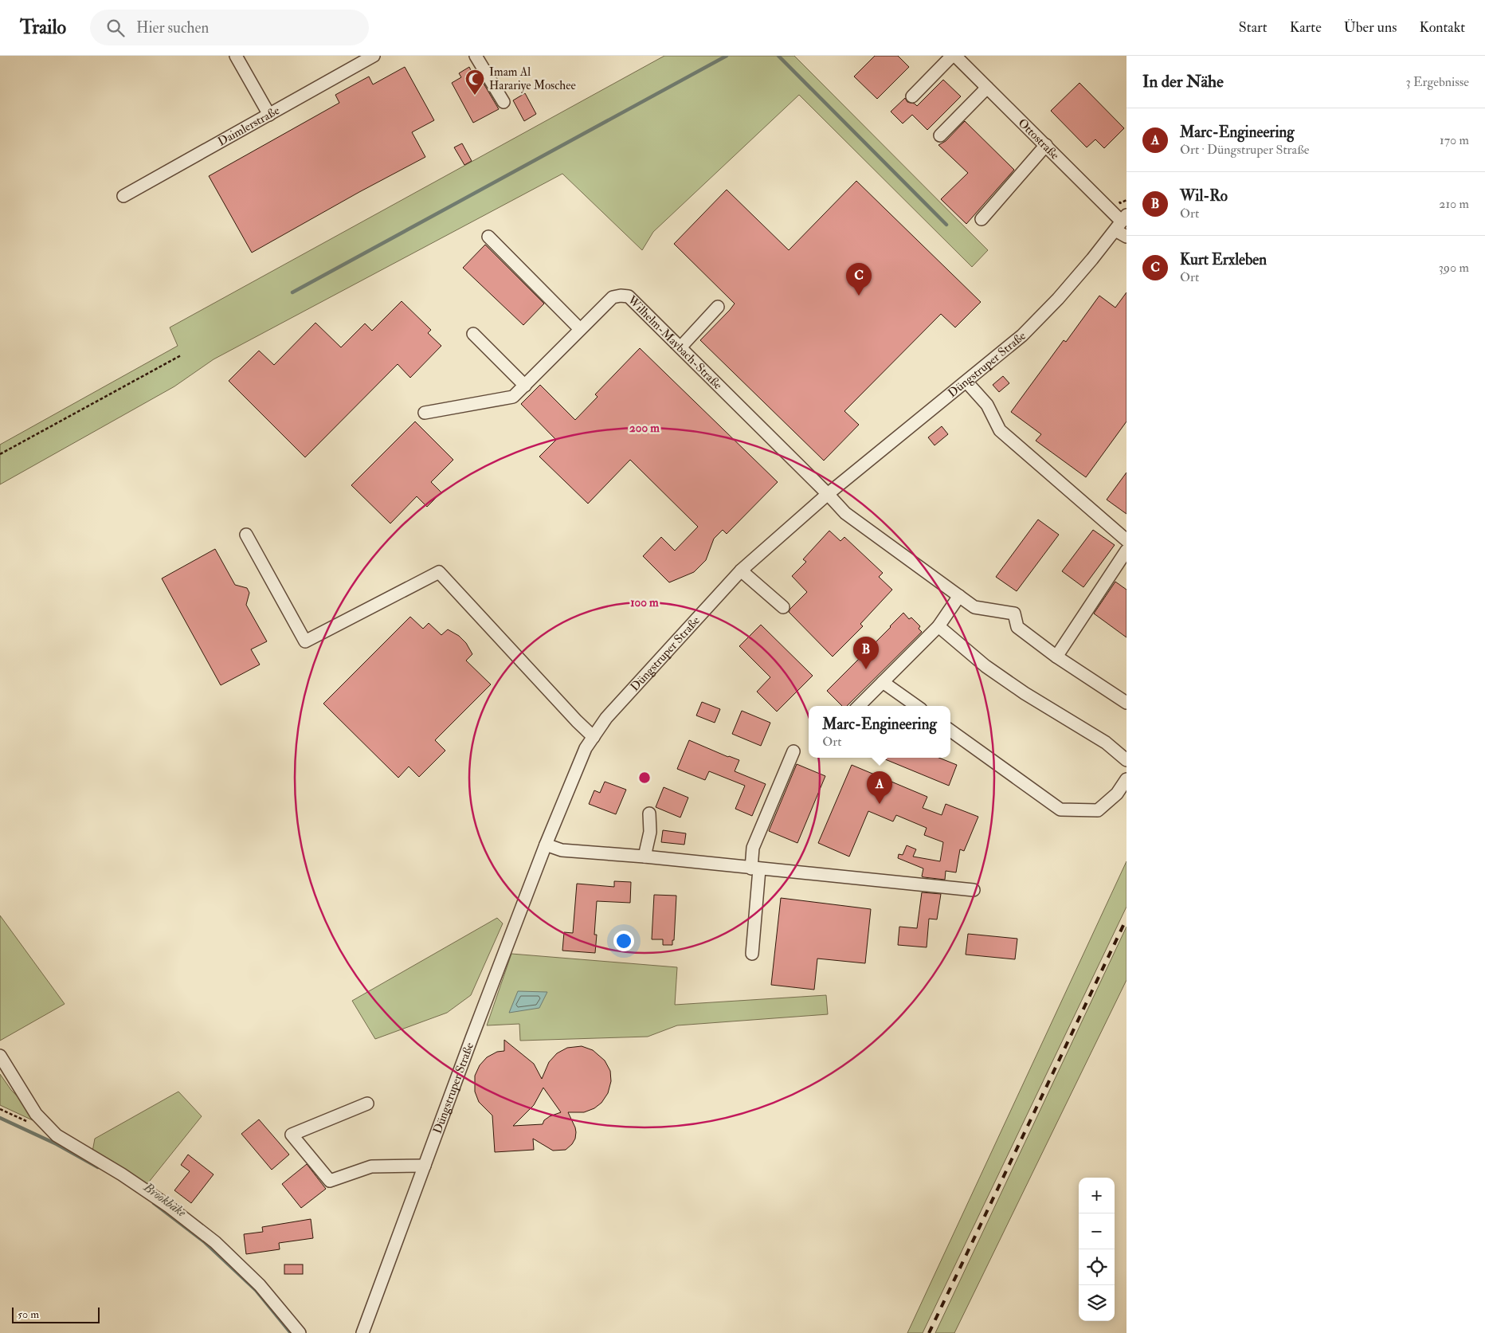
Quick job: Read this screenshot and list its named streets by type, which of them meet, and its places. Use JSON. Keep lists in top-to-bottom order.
{
  "streets": {
    "street": [
      "Daimlerstraße",
      "Ottostraße",
      "Wilhelm-Maybach-Straße",
      "Düngstruper Straße"
    ]
  },
  "crossings": [
    ["Ottostraße", "Düngstruper Straße"],
    ["Wilhelm-Maybach-Straße", "Düngstruper Straße"]
  ],
  "water": ["Brookbäke"],
  "places": {
    "mosque": ["Imam Al Harariye Moschee"]
  },
  "scale_bar": "50 m",
  "page": {
    "header": "Trailo",
    "search": "Hier suchen",
    "nav": [
      "Start",
      "Karte",
      "Über uns",
      "Kontakt"
    ],
    "heading": ["In der Nähe", "3 Ergebnisse"],
    "list": [
      {
        "mark": "A",
        "name": "Marc-Engineering",
        "note": "Ort · Düngstruper Straße",
        "value": "170 m"
      },
      {
        "mark": "B",
        "name": "Wil-Ro",
        "note": "Ort",
        "value": "210 m"
      },
      {
        "mark": "C",
        "name": "Kurt Erxleben",
        "note": "Ort",
        "value": "390 m"
      }
    ],
    "pins": ["C", "B", "A"],
    "popup": ["Marc-Engineering", "Ort"],
    "map_buttons": ["+", "−"],
    "scale": "50 m"
  },
  "rings": ["200 m", "100 m"]
}
